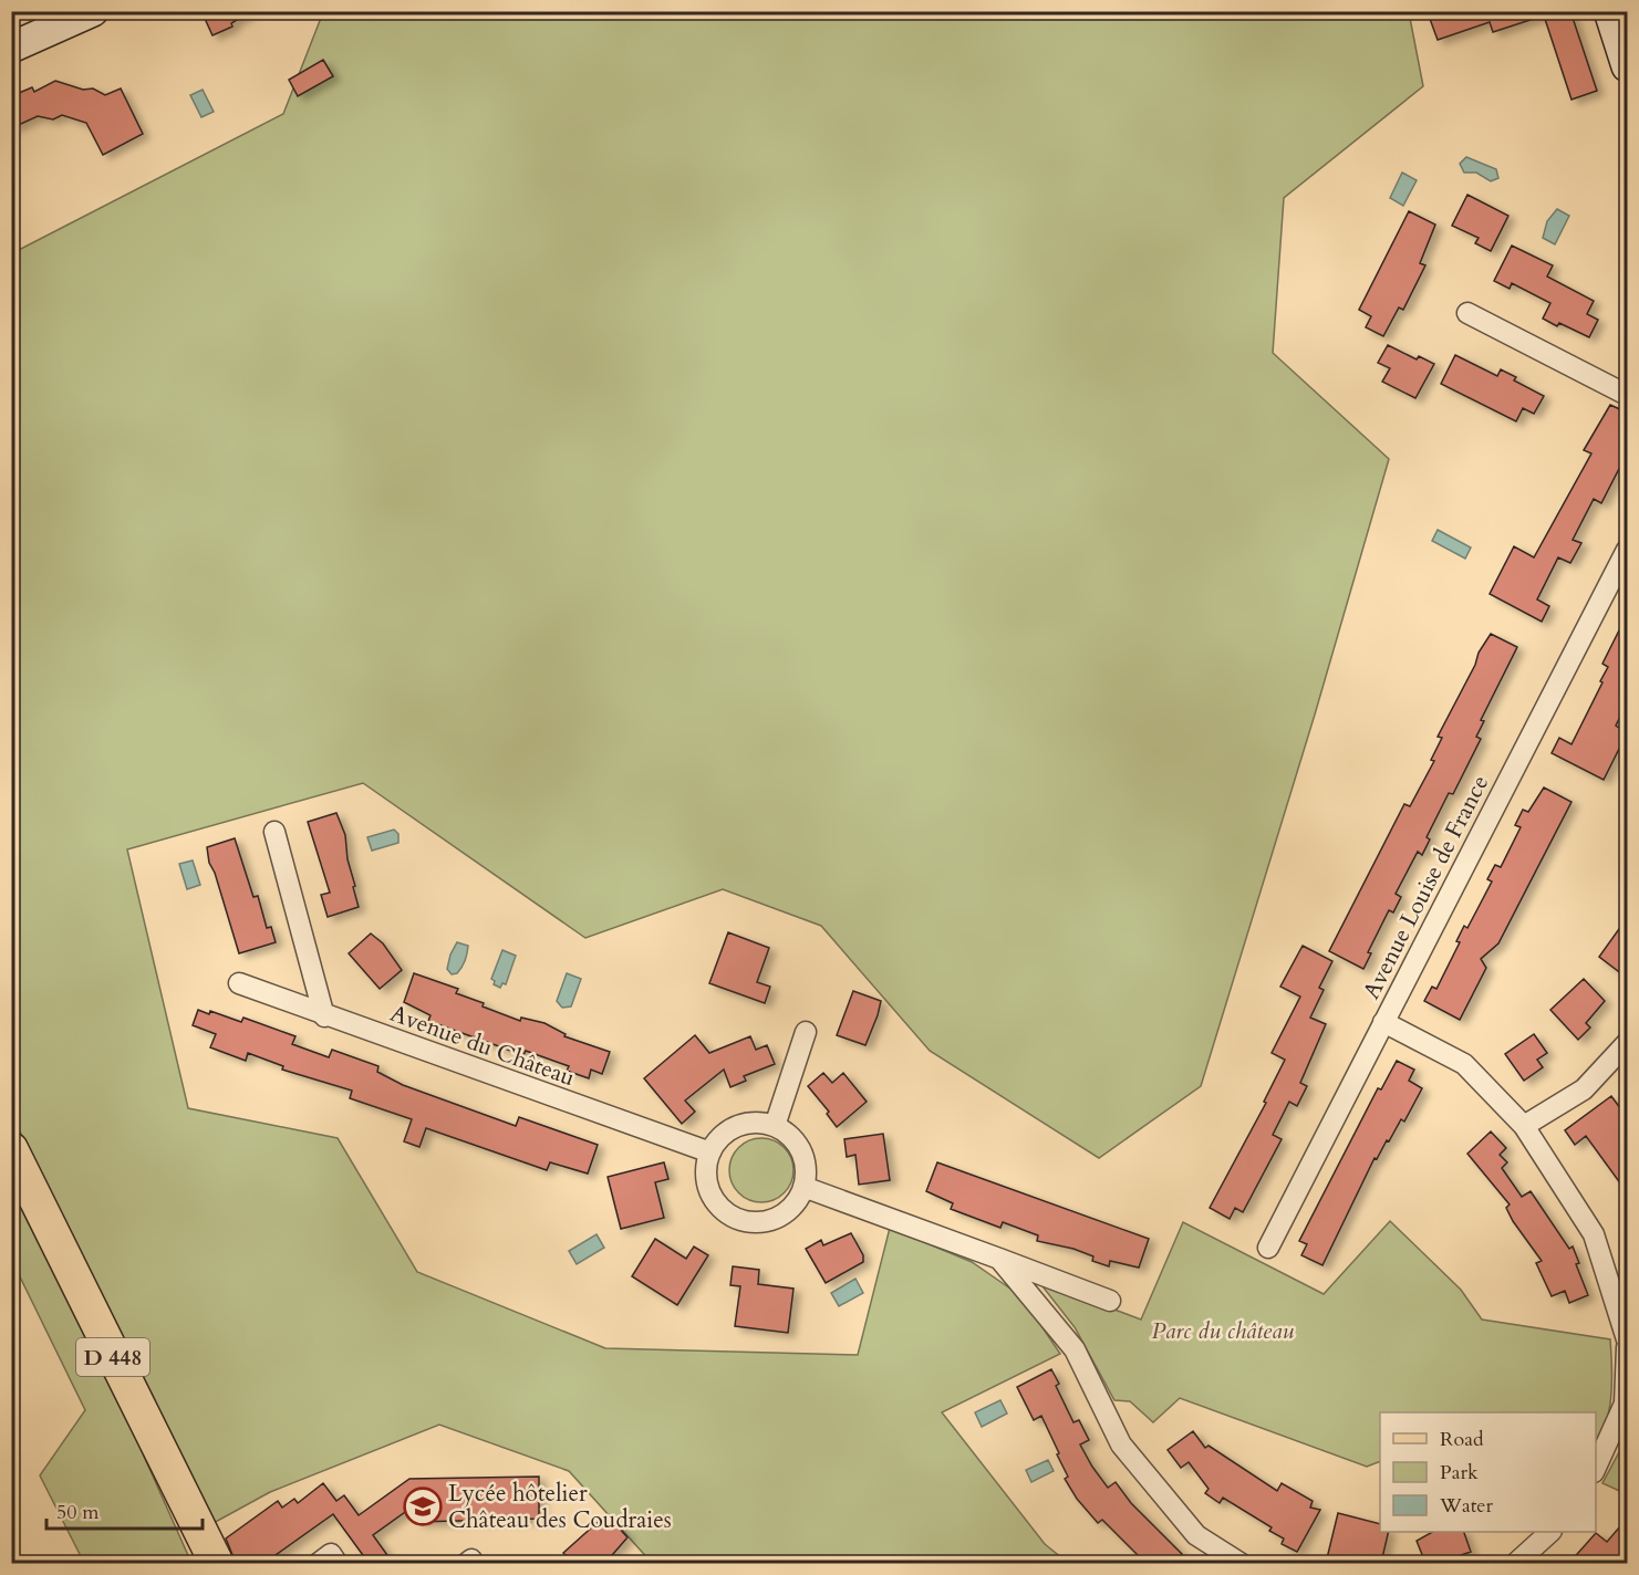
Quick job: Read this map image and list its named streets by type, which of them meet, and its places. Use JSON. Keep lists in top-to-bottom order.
{
  "streets": {
    "main road": ["D 448"],
    "street": ["Avenue Louise de France", "Avenue du Château"]
  },
  "parks": ["Parc du château"],
  "places": {
    "school or university": ["Lycée hôtelier Château des Coudraies"]
  },
  "legend": ["Road", "Park", "Water"],
  "scale_bar": "50 m"
}
